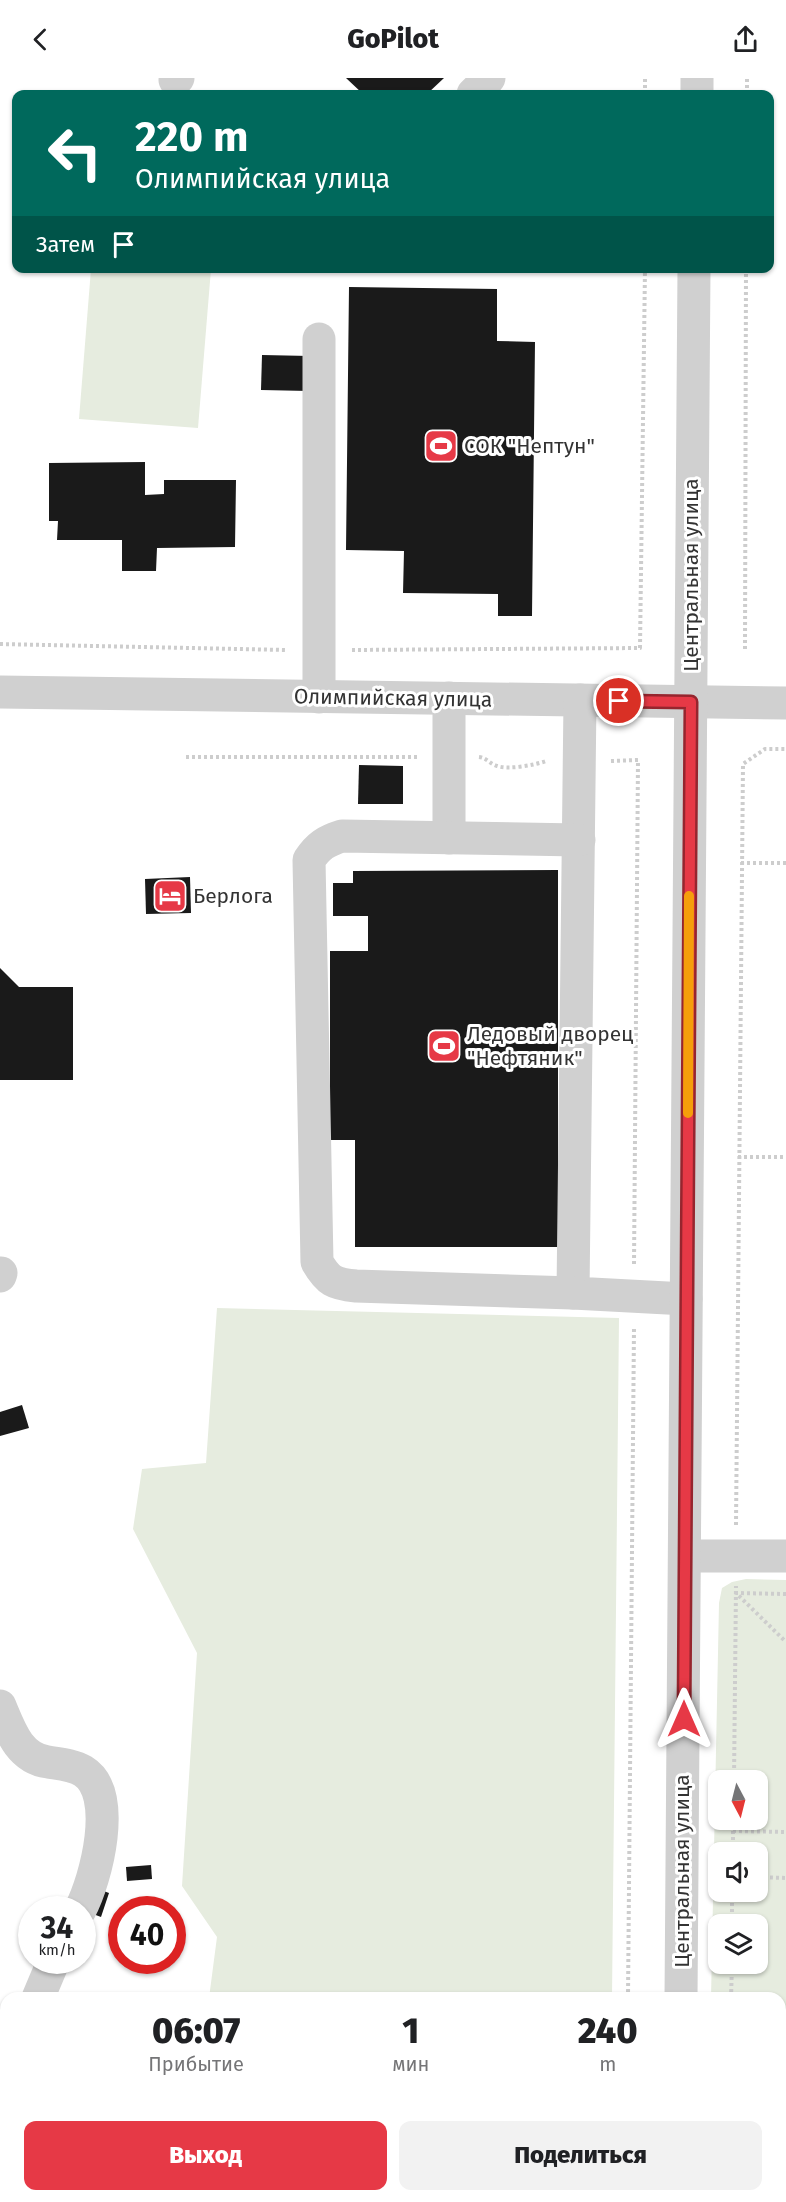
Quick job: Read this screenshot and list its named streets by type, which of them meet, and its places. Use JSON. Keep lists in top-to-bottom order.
{
  "streets": {
    "street": ["Центральная улица", "Олимпийская улица"]
  },
  "crossings": [
    ["Центральная улица", "Олимпийская улица"]
  ],
  "places": {
    "sports": ["СОК \"Нептун\"", "Ледовый дворец \"Нефтяник\""],
    "hotel": ["Берлога"]
  },
  "north": "bottom",
  "page": {
    "header": "GoPilot",
    "turn": ["220 m", "Олимпийская улица"],
    "then": "Затем",
    "speed": "34 km/h",
    "limit": "40",
    "eta": [
      "06:07",
      "Прибытие",
      "1",
      "мин",
      "240",
      "m"
    ],
    "buttons": ["Выход", "Поделиться"]
  }
}
